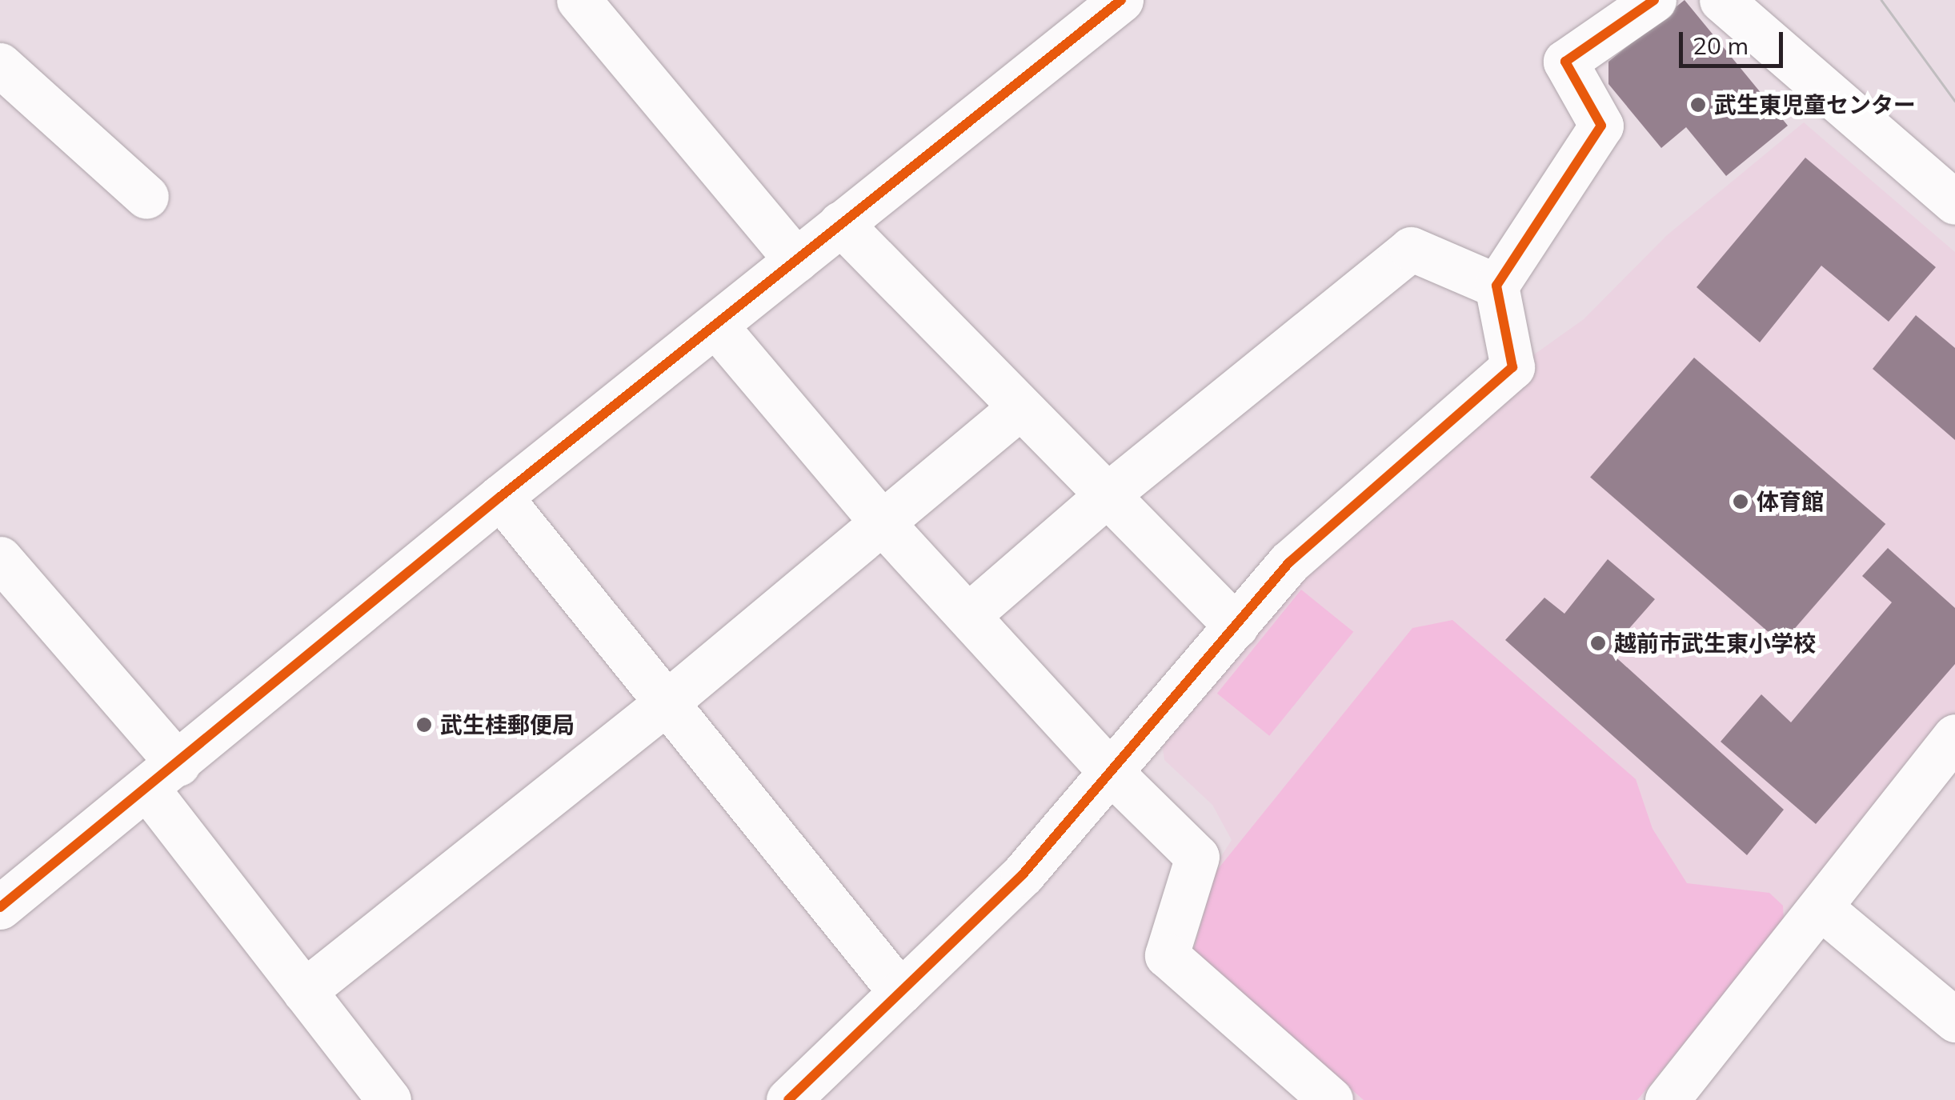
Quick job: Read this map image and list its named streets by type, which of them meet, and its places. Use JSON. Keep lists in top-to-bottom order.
{
  "places": [
    "武生東児童センター",
    "体育館",
    "越前市武生東小学校",
    "武生桂郵便局"
  ],
  "scale_bar": "20 m"
}
